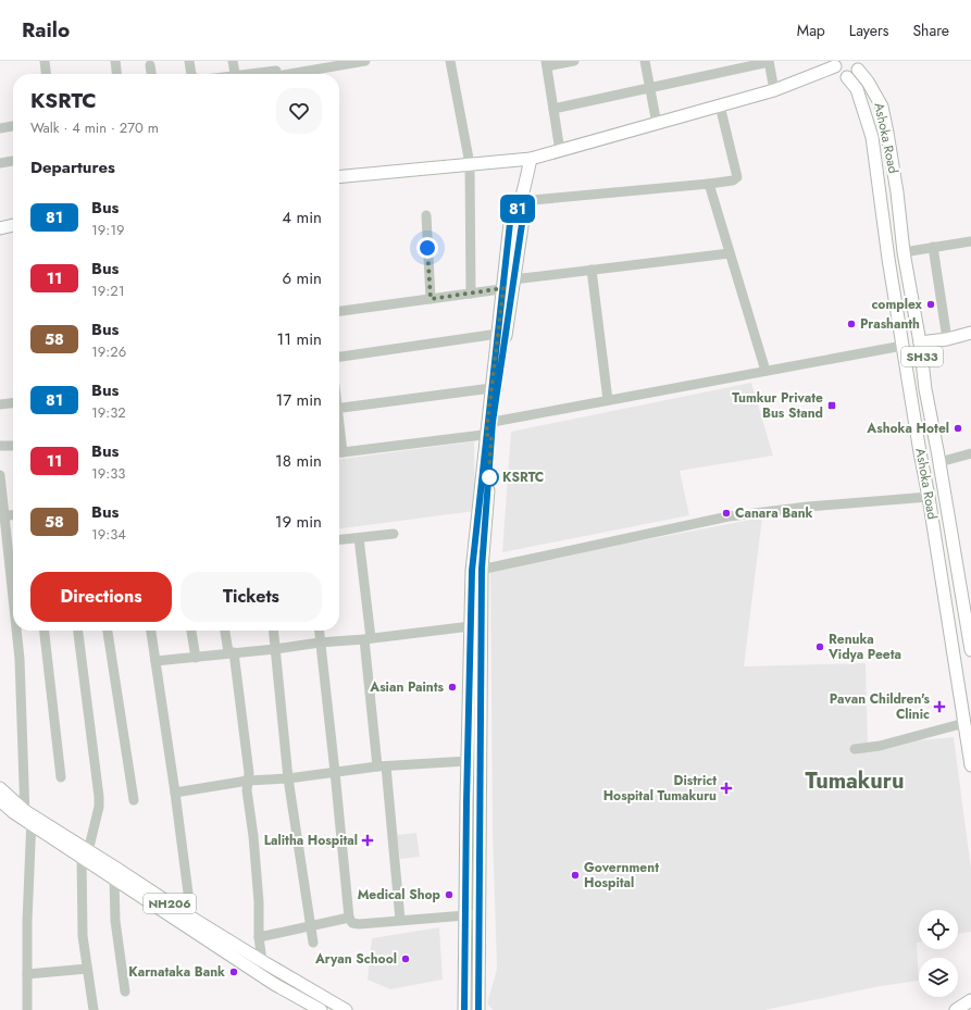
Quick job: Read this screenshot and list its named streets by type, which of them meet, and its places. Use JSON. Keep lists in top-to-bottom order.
{
  "streets": {
    "main road": ["Ashoka Road", "SH33", "NH206"]
  },
  "crossings": [
    ["Ashoka Road", "SH33"]
  ],
  "districts": ["Tumakuru"],
  "places": {
    "other": [
      "complex",
      "Prashanth",
      "Ashoka Hotel",
      "KSRTC",
      "Canara Bank",
      "Renuka Vidya Peeta",
      "Asian Paints",
      "Government Hospital",
      "Medical Shop",
      "Aryan School",
      "Karnataka Bank"
    ],
    "transit": ["Tumkur Private Bus Stand"],
    "health": ["Pavan Children's Clinic", "District Hospital Tumakuru", "Lalitha Hospital"]
  },
  "lines": ["bus line 81"],
  "page": {
    "header": "Railo",
    "nav": ["Map", "Layers", "Share"],
    "on_map": "81",
    "heading": [
      ["KSRTC", "Walk · 4 min · 270 m"],
      "Departures"
    ],
    "list": [
      {
        "mark": "81",
        "name": "Bus",
        "note": "19:19",
        "value": "4 min"
      },
      {
        "mark": "11",
        "name": "Bus",
        "note": "19:21",
        "value": "6 min"
      },
      {
        "mark": "58",
        "name": "Bus",
        "note": "19:26",
        "value": "11 min"
      },
      {
        "mark": "81",
        "name": "Bus",
        "note": "19:32",
        "value": "17 min"
      },
      {
        "mark": "11",
        "name": "Bus",
        "note": "19:33",
        "value": "18 min"
      },
      {
        "mark": "58",
        "name": "Bus",
        "note": "19:34",
        "value": "19 min"
      }
    ],
    "buttons": ["Directions", "Tickets"]
  }
}
